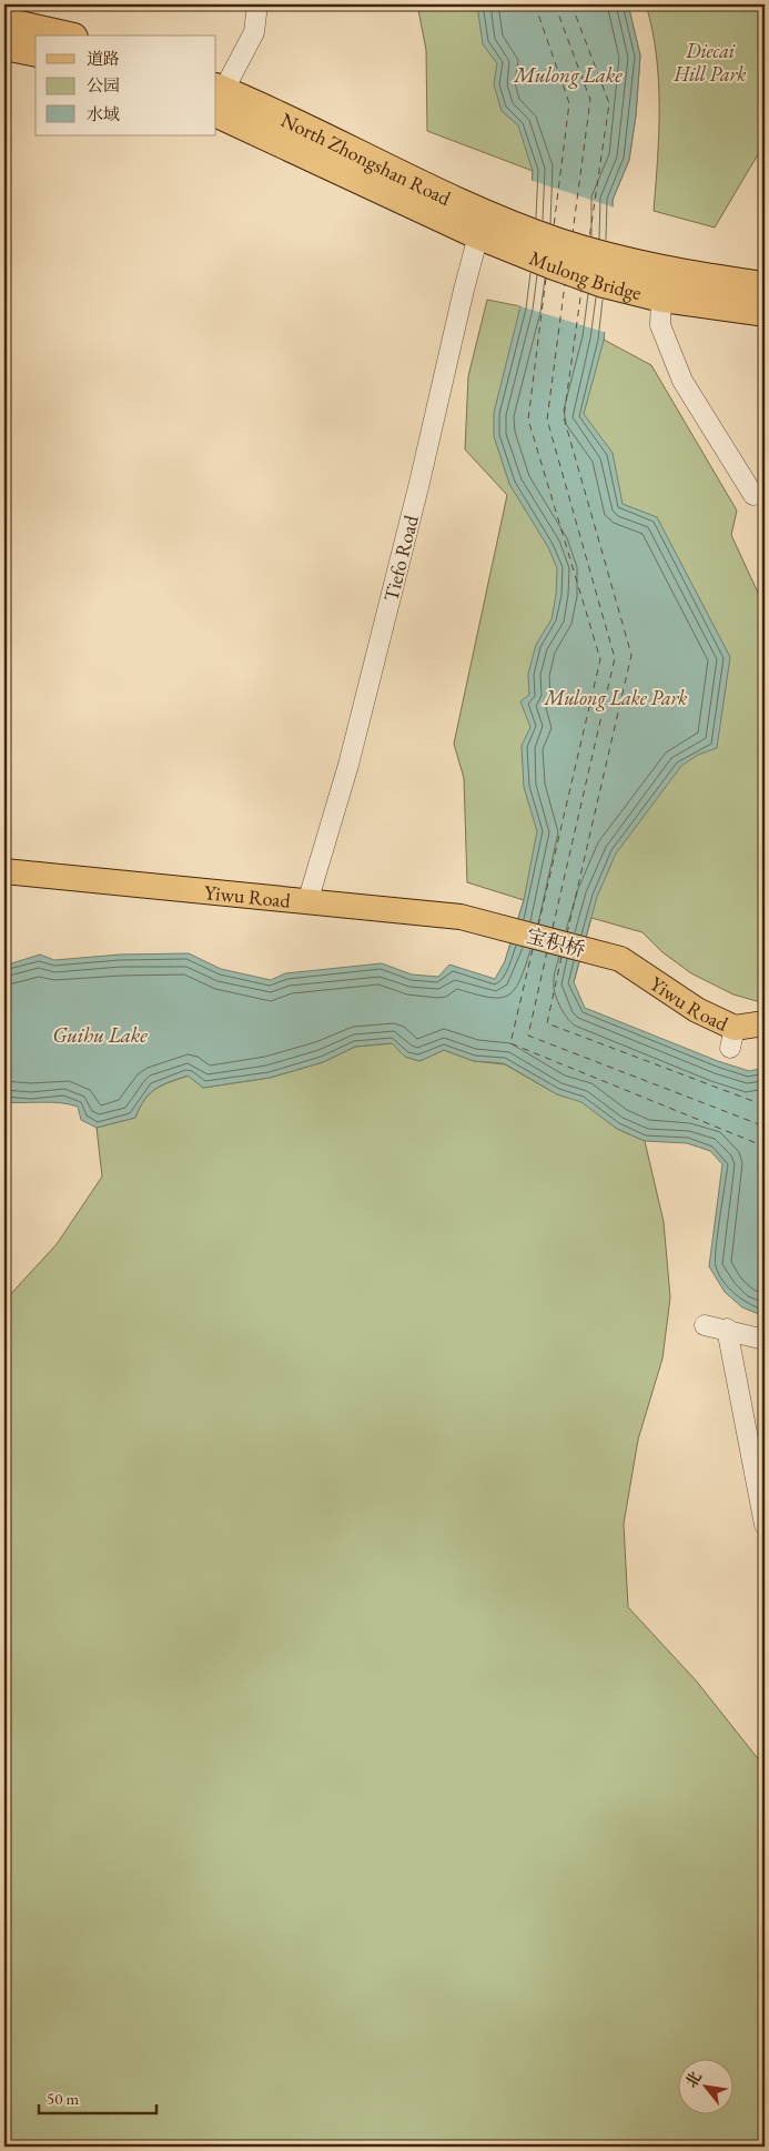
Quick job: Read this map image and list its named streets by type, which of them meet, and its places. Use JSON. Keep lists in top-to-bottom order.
{
  "streets": {
    "highway": ["North Zhongshan Road", "Mulong Bridge"],
    "main road": ["Yiwu Road", "宝积桥"],
    "street": ["Tiefo Road"]
  },
  "crossings": [
    ["North Zhongshan Road", "Mulong Bridge"],
    ["North Zhongshan Road", "Tiefo Road"],
    ["Tiefo Road", "Yiwu Road"],
    ["Yiwu Road", "宝积桥"]
  ],
  "water": ["Mulong Lake", "Guihu Lake"],
  "parks": ["Diecai Hill Park", "Mulong Lake Park"],
  "legend": ["道路", "公园", "水域"],
  "scale_bar": "50 m",
  "north": "top left"
}
